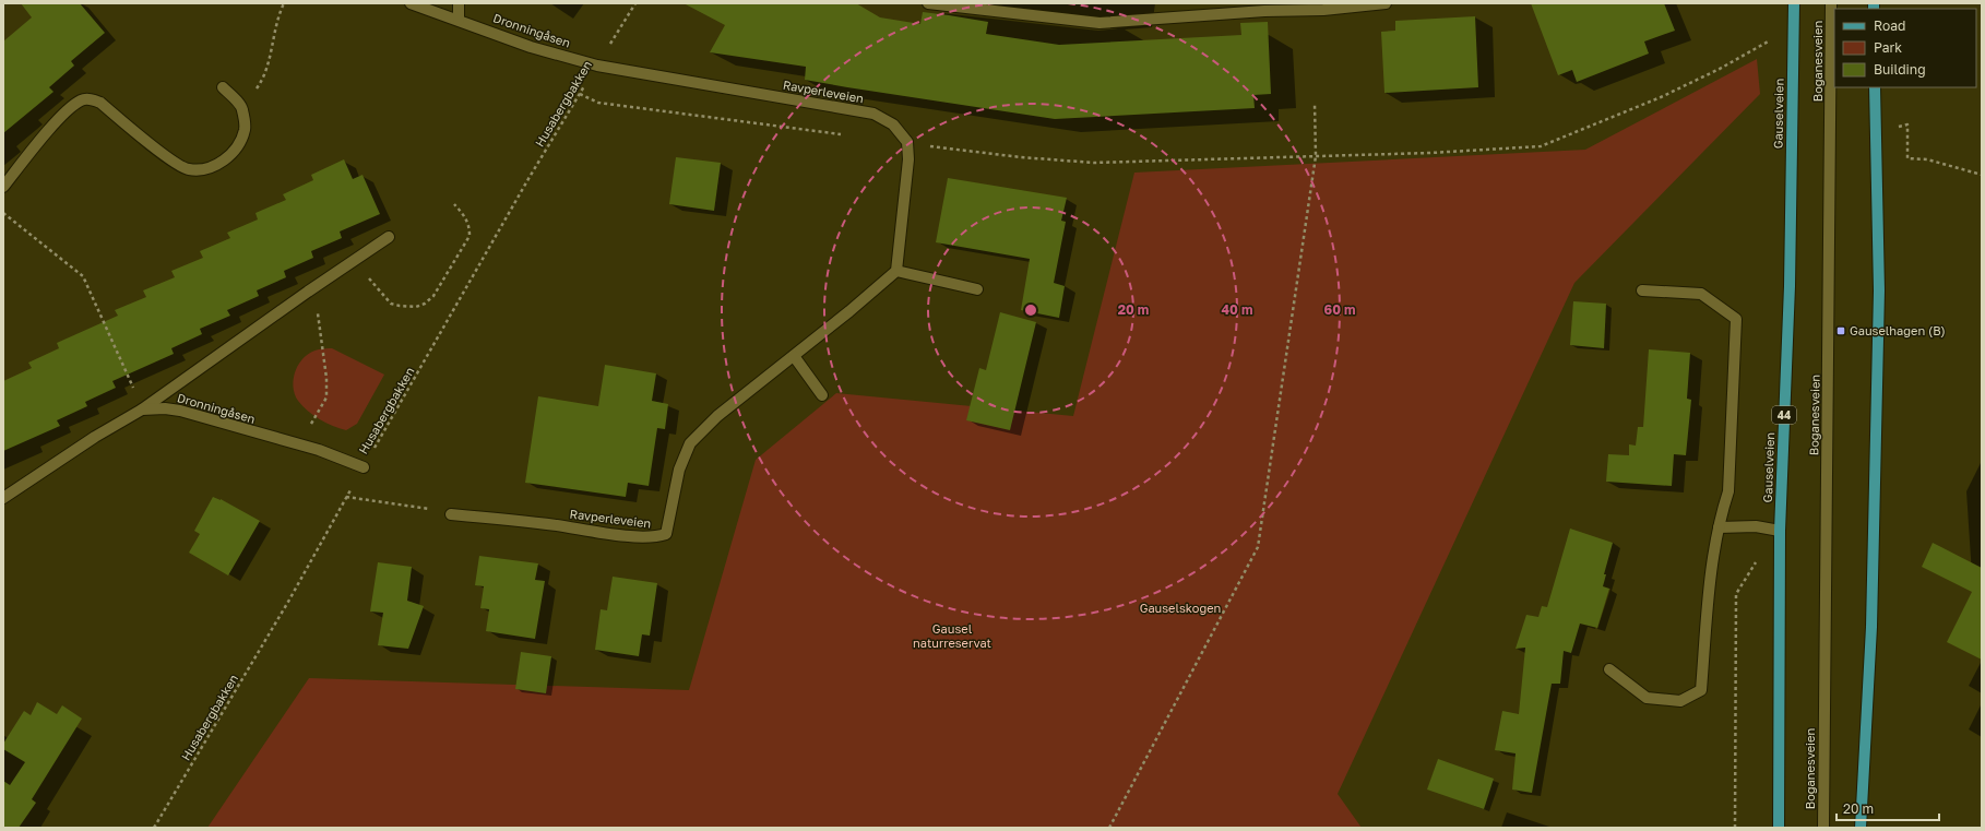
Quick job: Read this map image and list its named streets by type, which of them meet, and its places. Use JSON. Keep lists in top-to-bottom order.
{
  "streets": {
    "main road": ["Gauselveien", "44"],
    "street": ["Dronningåsen", "Boganesveien", "Ravperleveien"],
    "path": ["Husabergbakken"]
  },
  "crossings": [
    ["Dronningåsen", "Ravperleveien"],
    ["Dronningåsen", "Husabergbakken"],
    ["Ravperleveien", "Husabergbakken"]
  ],
  "parks": ["Gauselskogen", "Gausel naturreservat"],
  "places": {
    "transit": ["Gauselhagen (B)"]
  },
  "legend": ["Road", "Park", "Building"],
  "scale_bar": "20 m",
  "rings": ["20 m", "40 m", "60 m"]
}
